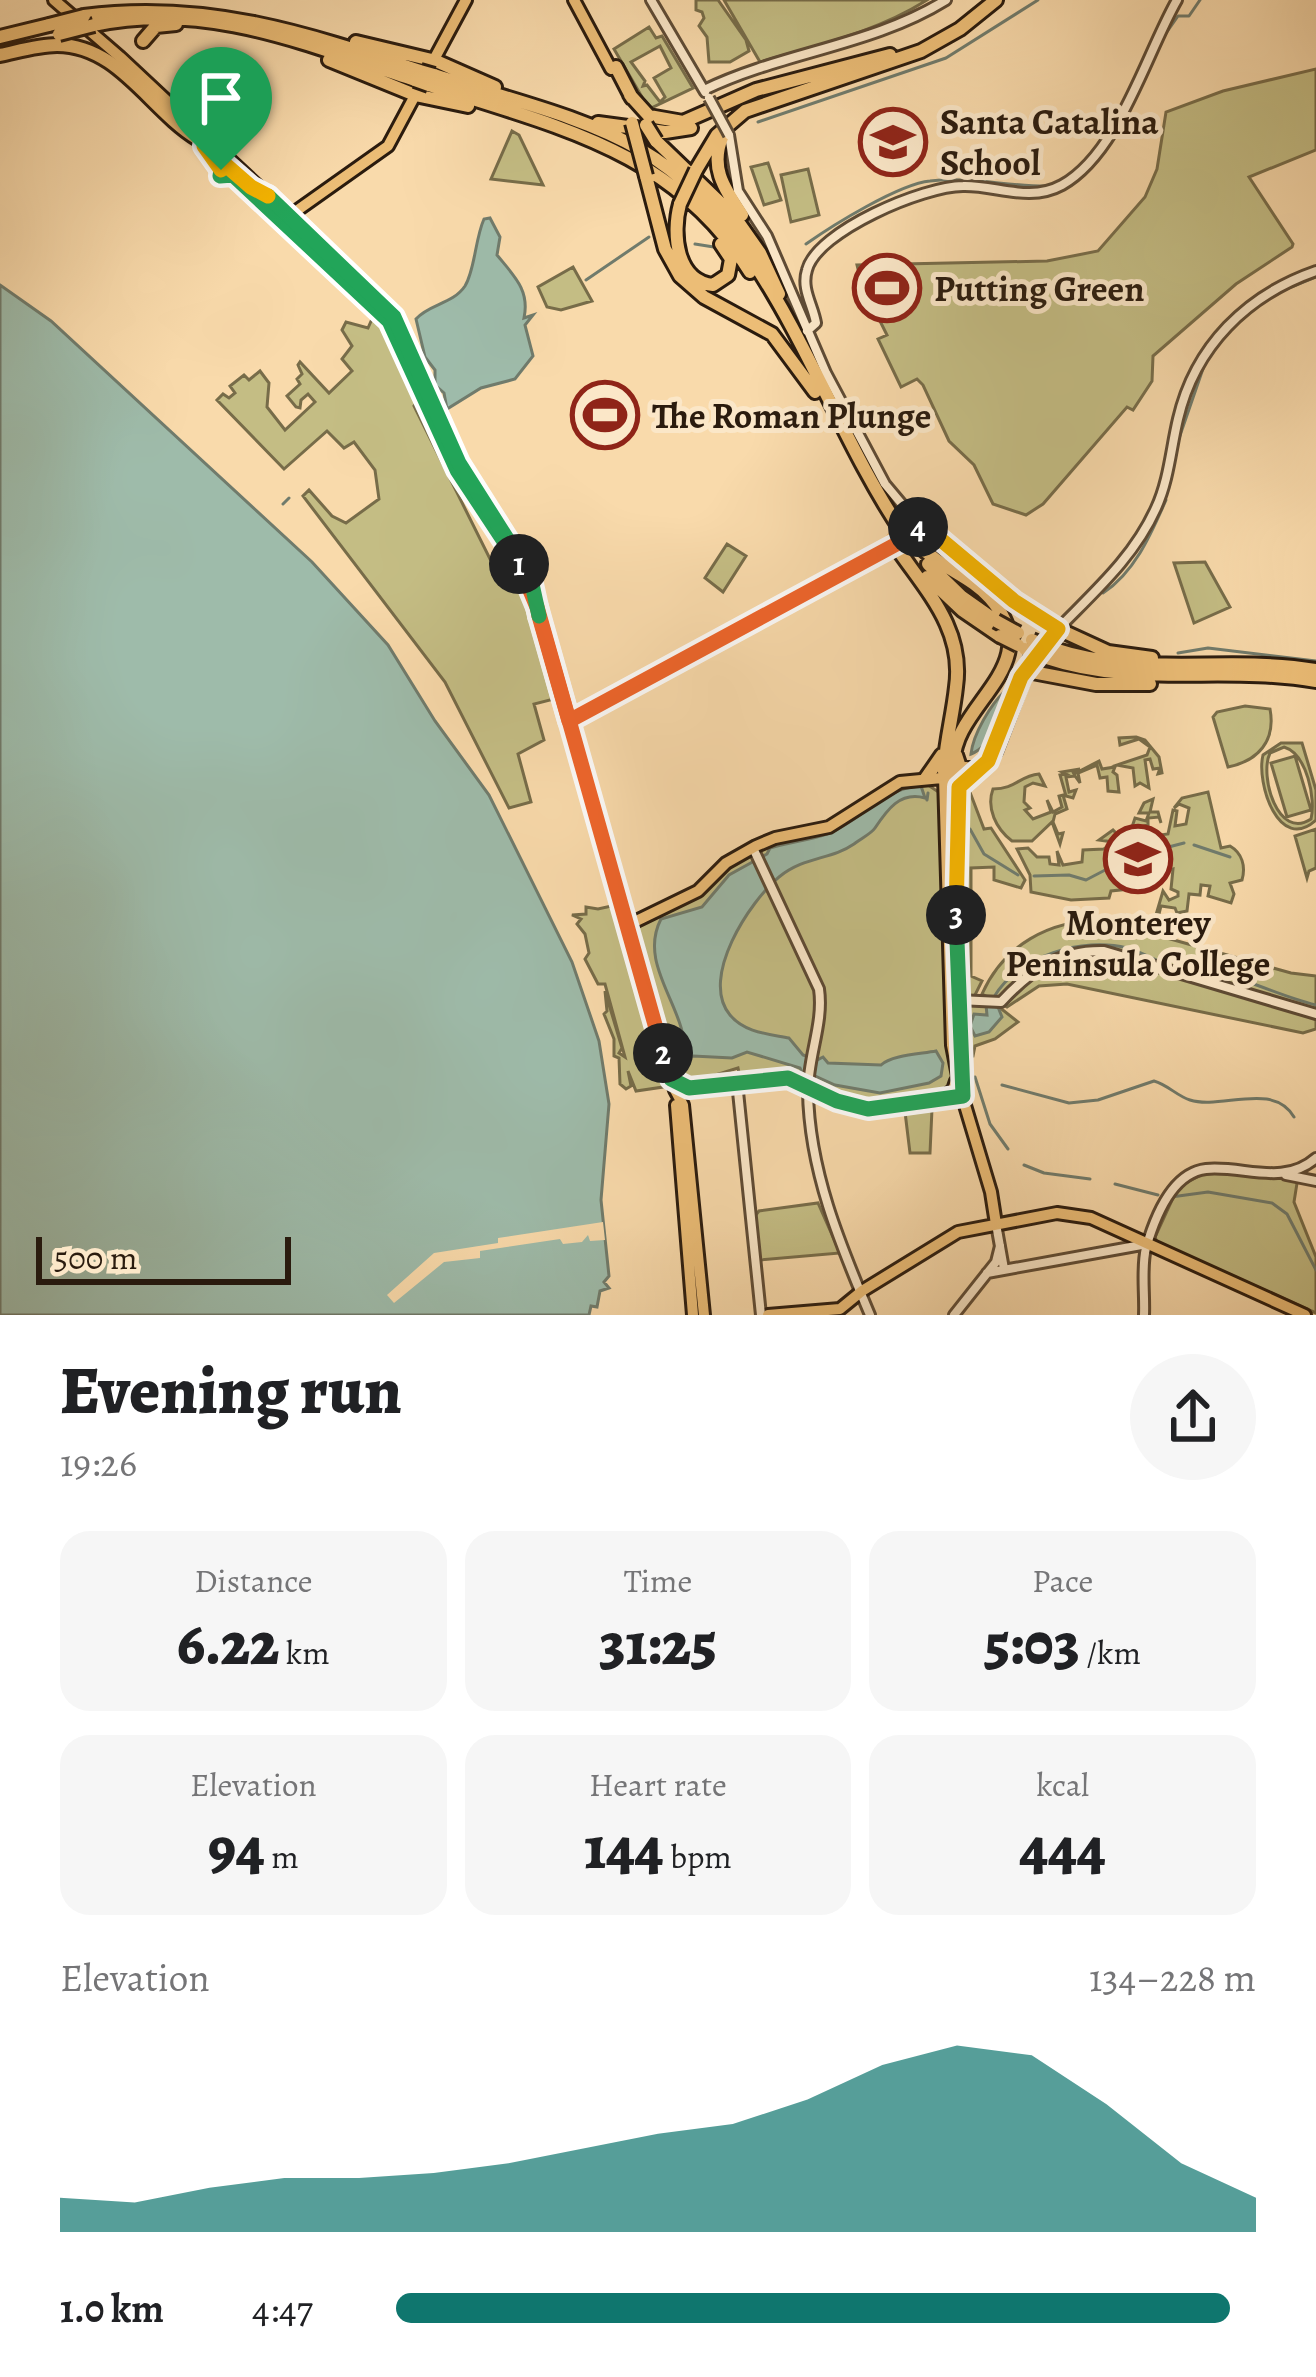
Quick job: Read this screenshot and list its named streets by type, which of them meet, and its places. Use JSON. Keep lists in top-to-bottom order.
{
  "places": {
    "school or university": ["Santa Catalina School", "Monterey Peninsula College"],
    "sports": ["Putting Green", "The Roman Plunge"]
  },
  "scale_bar": "500 m",
  "page": {
    "pins": [
      "4",
      "1",
      "3",
      "2"
    ],
    "scale": "500 m",
    "heading": ["Evening run", "19:26"],
    "stats": [
      ["Distance", "6.22 km"],
      ["Time", "31:25"],
      ["Pace", "5:03 /km"],
      ["Elevation", "94 m"],
      ["Heart rate", "144 bpm"],
      ["kcal", "444"]
    ],
    "chart": ["Elevation", "134–228 m"],
    "list": [
      {
        "name": "1.0 km",
        "note": "4:47"
      }
    ]
  }
}
